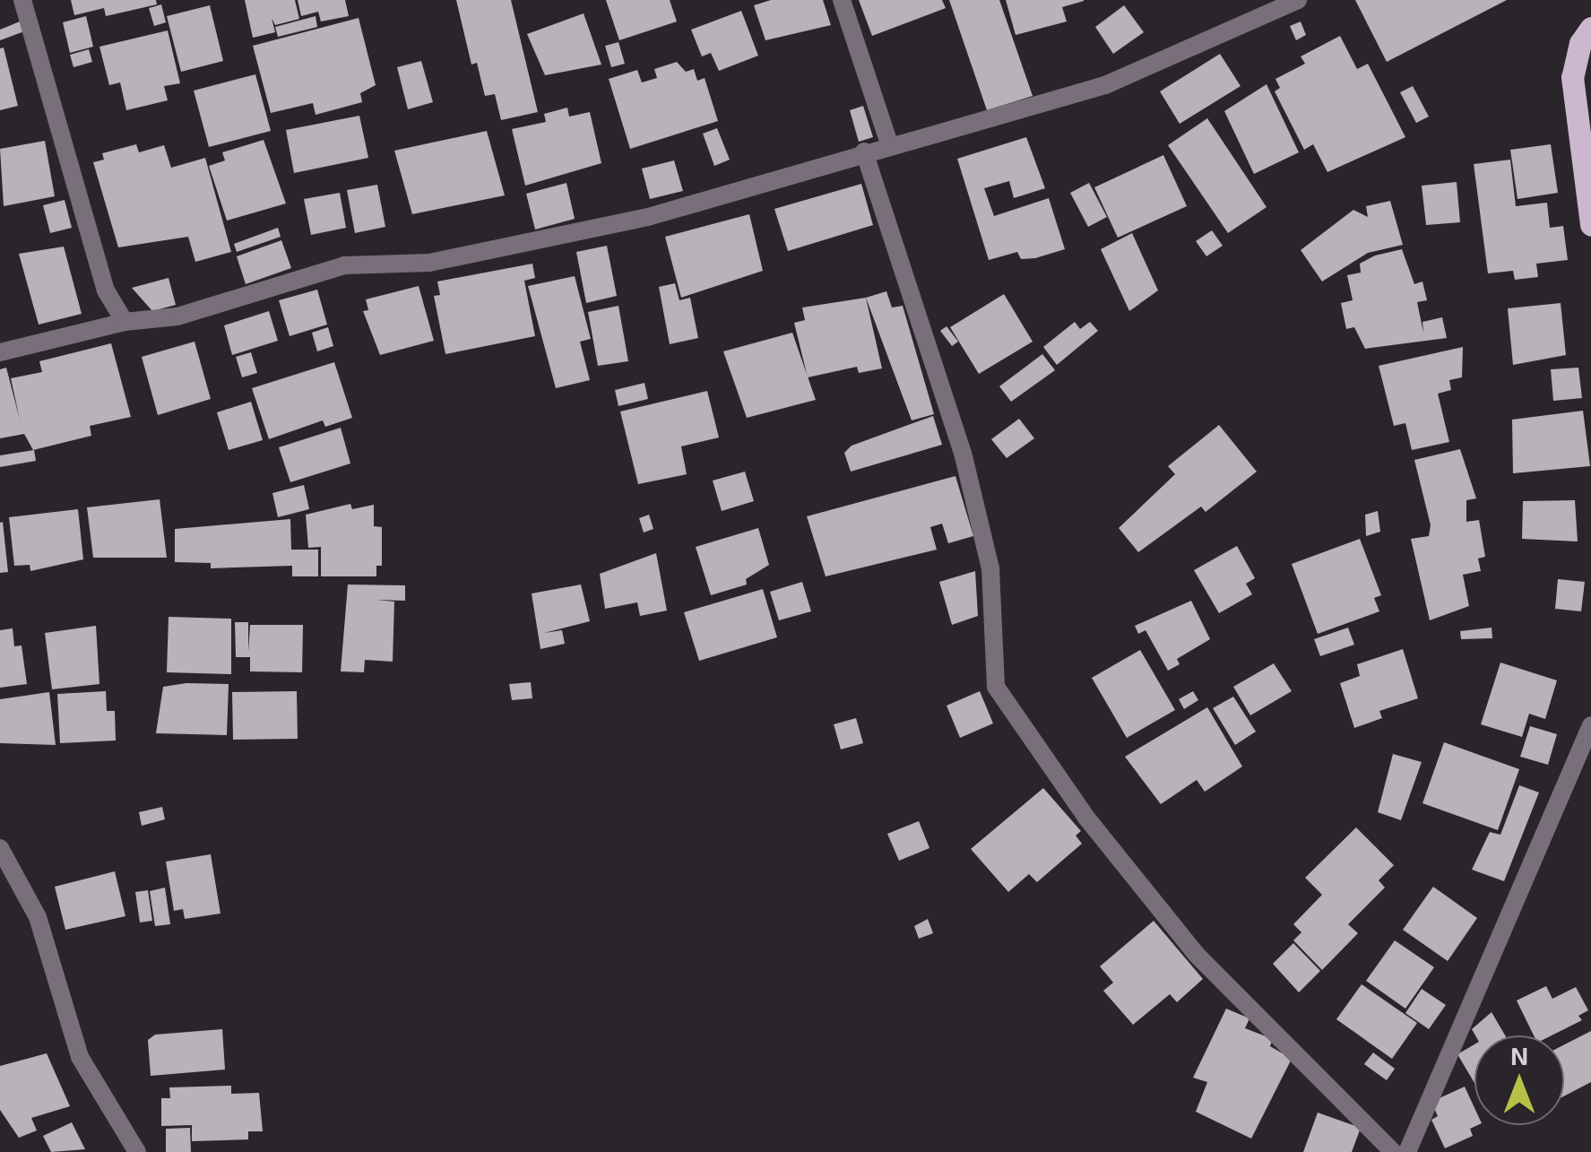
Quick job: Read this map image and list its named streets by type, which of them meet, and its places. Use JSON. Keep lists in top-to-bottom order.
{
  "north": "top"
}
